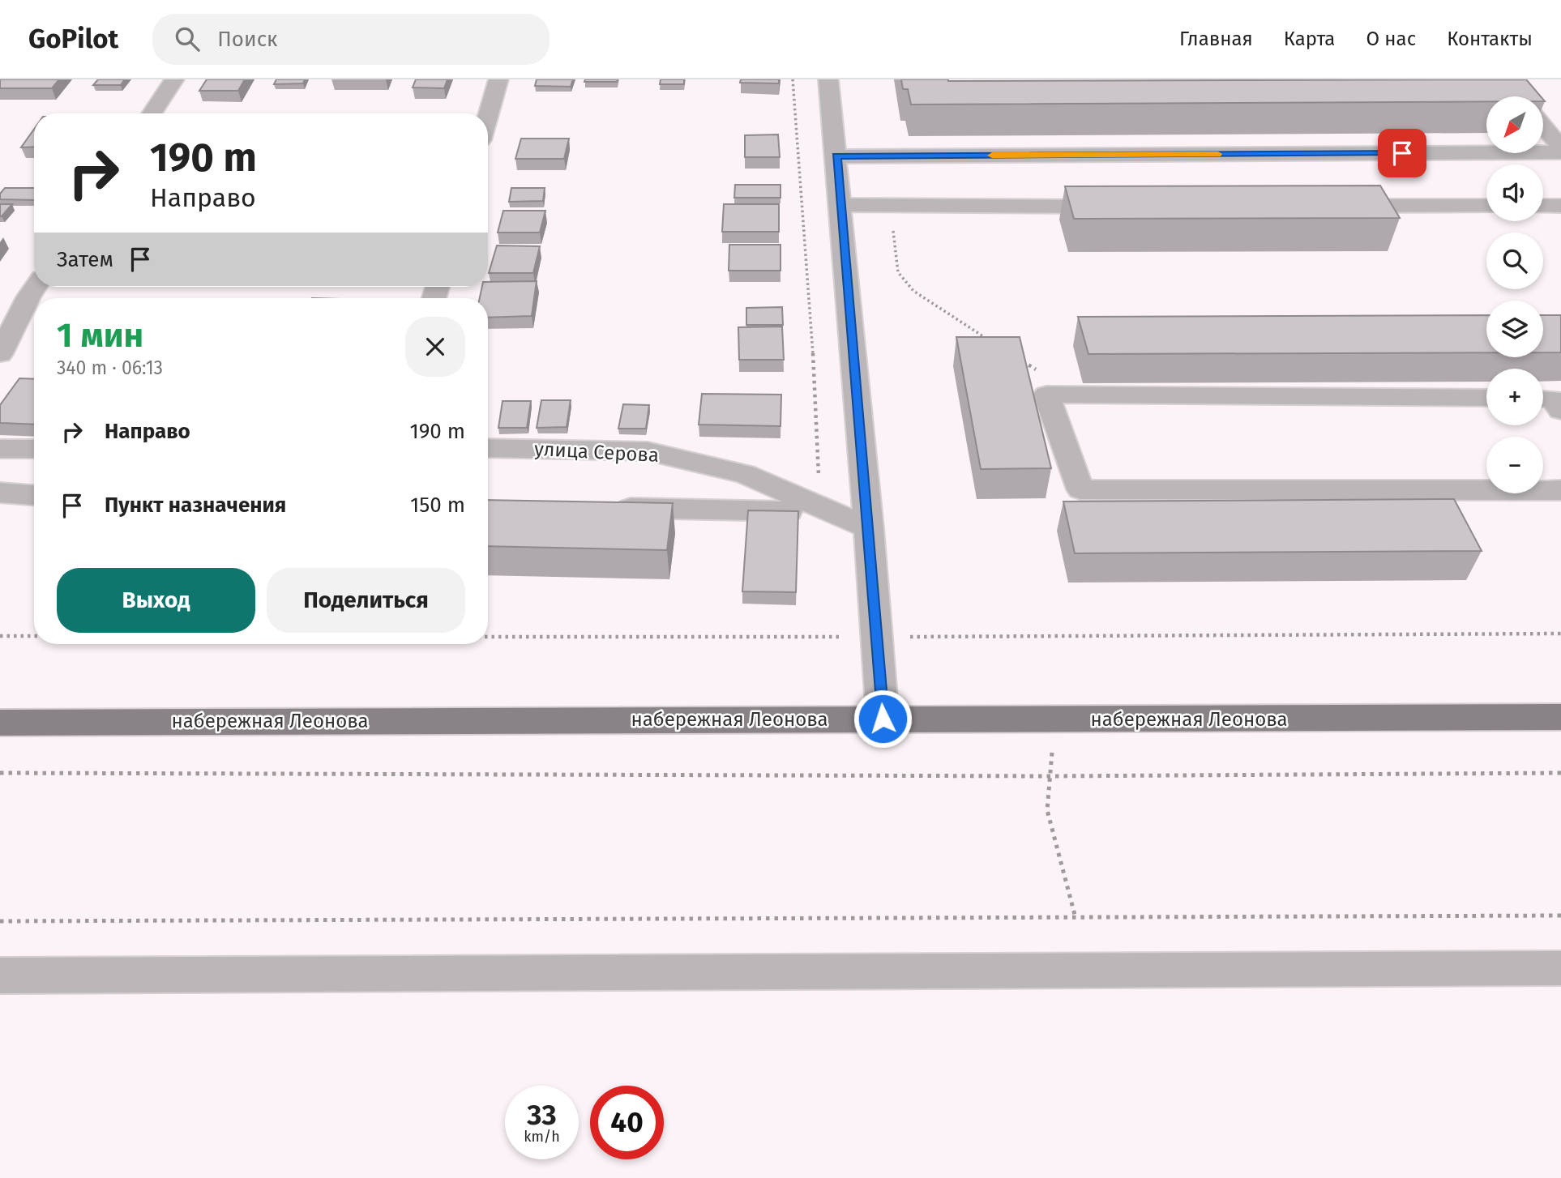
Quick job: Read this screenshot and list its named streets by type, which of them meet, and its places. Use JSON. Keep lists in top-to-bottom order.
{
  "streets": {
    "main road": ["набережная Леонова"],
    "street": ["улица Серова"]
  },
  "north": "bottom left",
  "page": {
    "header": "GoPilot",
    "search": "Поиск",
    "nav": [
      "Главная",
      "Карта",
      "О нас",
      "Контакты"
    ],
    "map_buttons": ["+", "−"],
    "turn": ["190 m", "Направо"],
    "then": "Затем",
    "heading": ["1 мин", "340 m · 06:13"],
    "list": [
      {
        "name": "Направо",
        "value": "190 m"
      },
      {
        "name": "Пункт назначения",
        "value": "150 m"
      }
    ],
    "buttons": ["Выход", "Поделиться"],
    "speed": "33 km/h",
    "limit": "40"
  }
}
